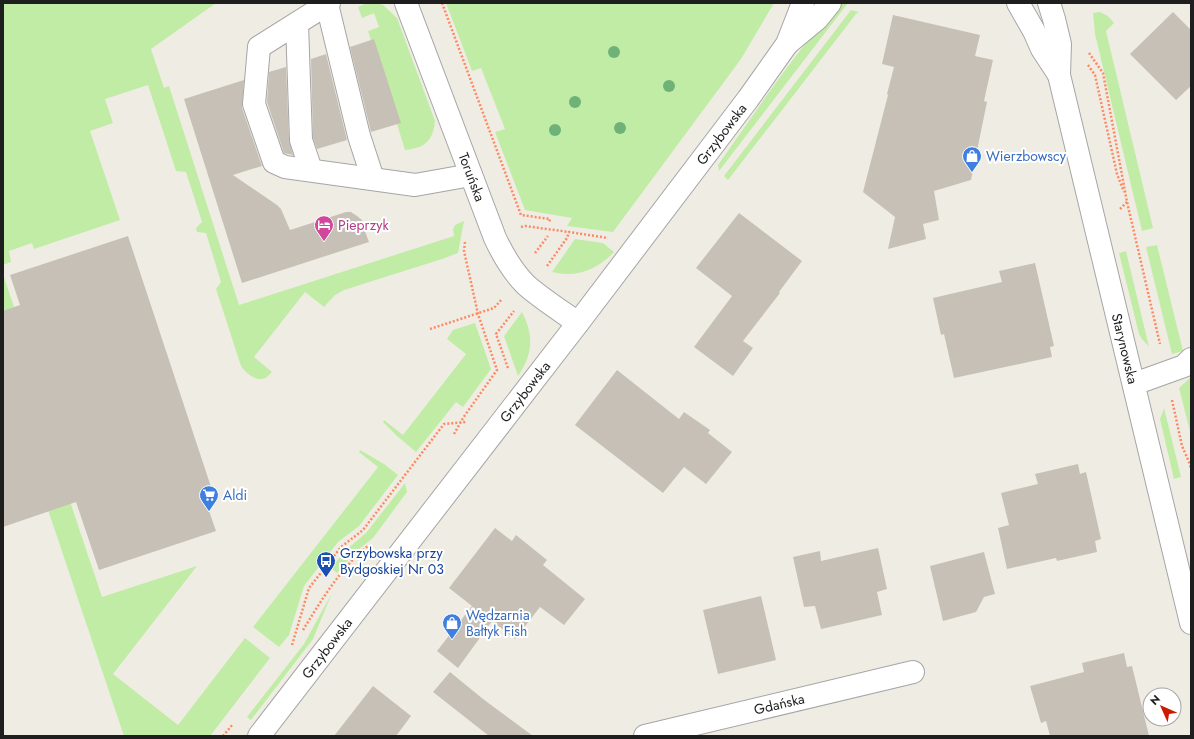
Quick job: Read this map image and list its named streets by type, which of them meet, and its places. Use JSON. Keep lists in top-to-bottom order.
{
  "streets": {
    "street": [
      "Grzybowska",
      "Toruńska",
      "Starynowska",
      "Gdańska"
    ]
  },
  "crossings": [
    ["Grzybowska", "Toruńska"]
  ],
  "places": {
    "shop": ["Wierzbowscy", "Wędzarnia Bałtyk Fish"],
    "hotel": ["Pieprzyk"],
    "supermarket": ["Aldi"],
    "bus stop": ["Grzybowska przy Bydgoskiej Nr 03"]
  },
  "north": "top left"
}
